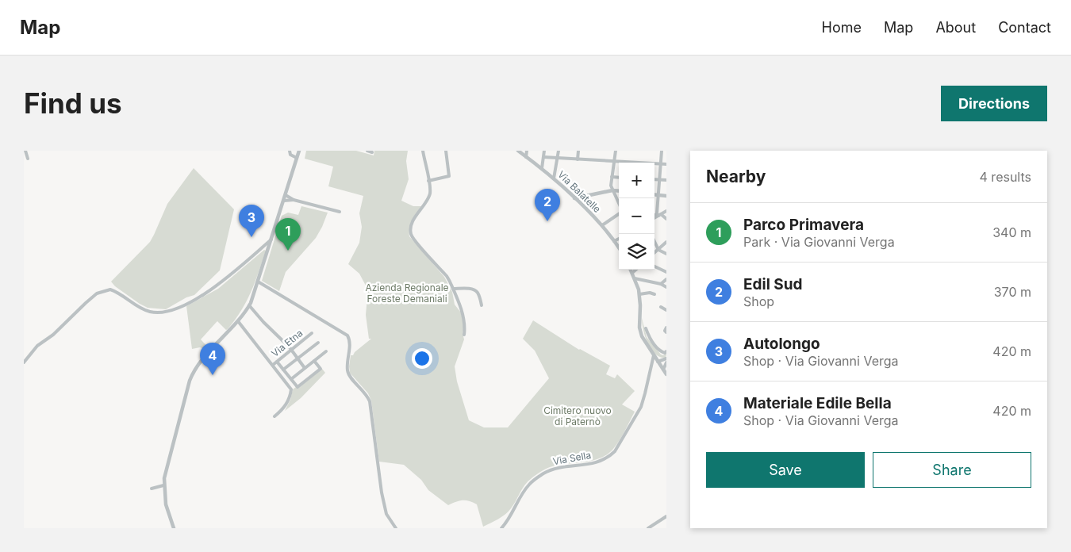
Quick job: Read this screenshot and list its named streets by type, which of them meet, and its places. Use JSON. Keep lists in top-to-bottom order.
{
  "streets": {
    "street": ["Via Balatelle", "Via Etna", "Via Sella"]
  },
  "parks": ["Azienda Regionale Foreste Demaniali", "Cimitero nuovo di Paternò"],
  "page": {
    "header": "Map",
    "nav": [
      "Home",
      "Map",
      "About",
      "Contact"
    ],
    "buttons": [
      "Directions",
      ["Save", "Share"]
    ],
    "title": "Find us",
    "heading": ["Nearby", "4 results"],
    "map_buttons": ["+", "−"],
    "pins": [
      "2",
      "3",
      "1",
      "4"
    ],
    "list": [
      {
        "mark": "1",
        "name": "Parco Primavera",
        "note": "Park · Via Giovanni Verga",
        "value": "340 m"
      },
      {
        "mark": "2",
        "name": "Edil Sud",
        "note": "Shop",
        "value": "370 m"
      },
      {
        "mark": "3",
        "name": "Autolongo",
        "note": "Shop · Via Giovanni Verga",
        "value": "420 m"
      },
      {
        "mark": "4",
        "name": "Materiale Edile Bella",
        "note": "Shop · Via Giovanni Verga",
        "value": "420 m"
      }
    ]
  }
}
